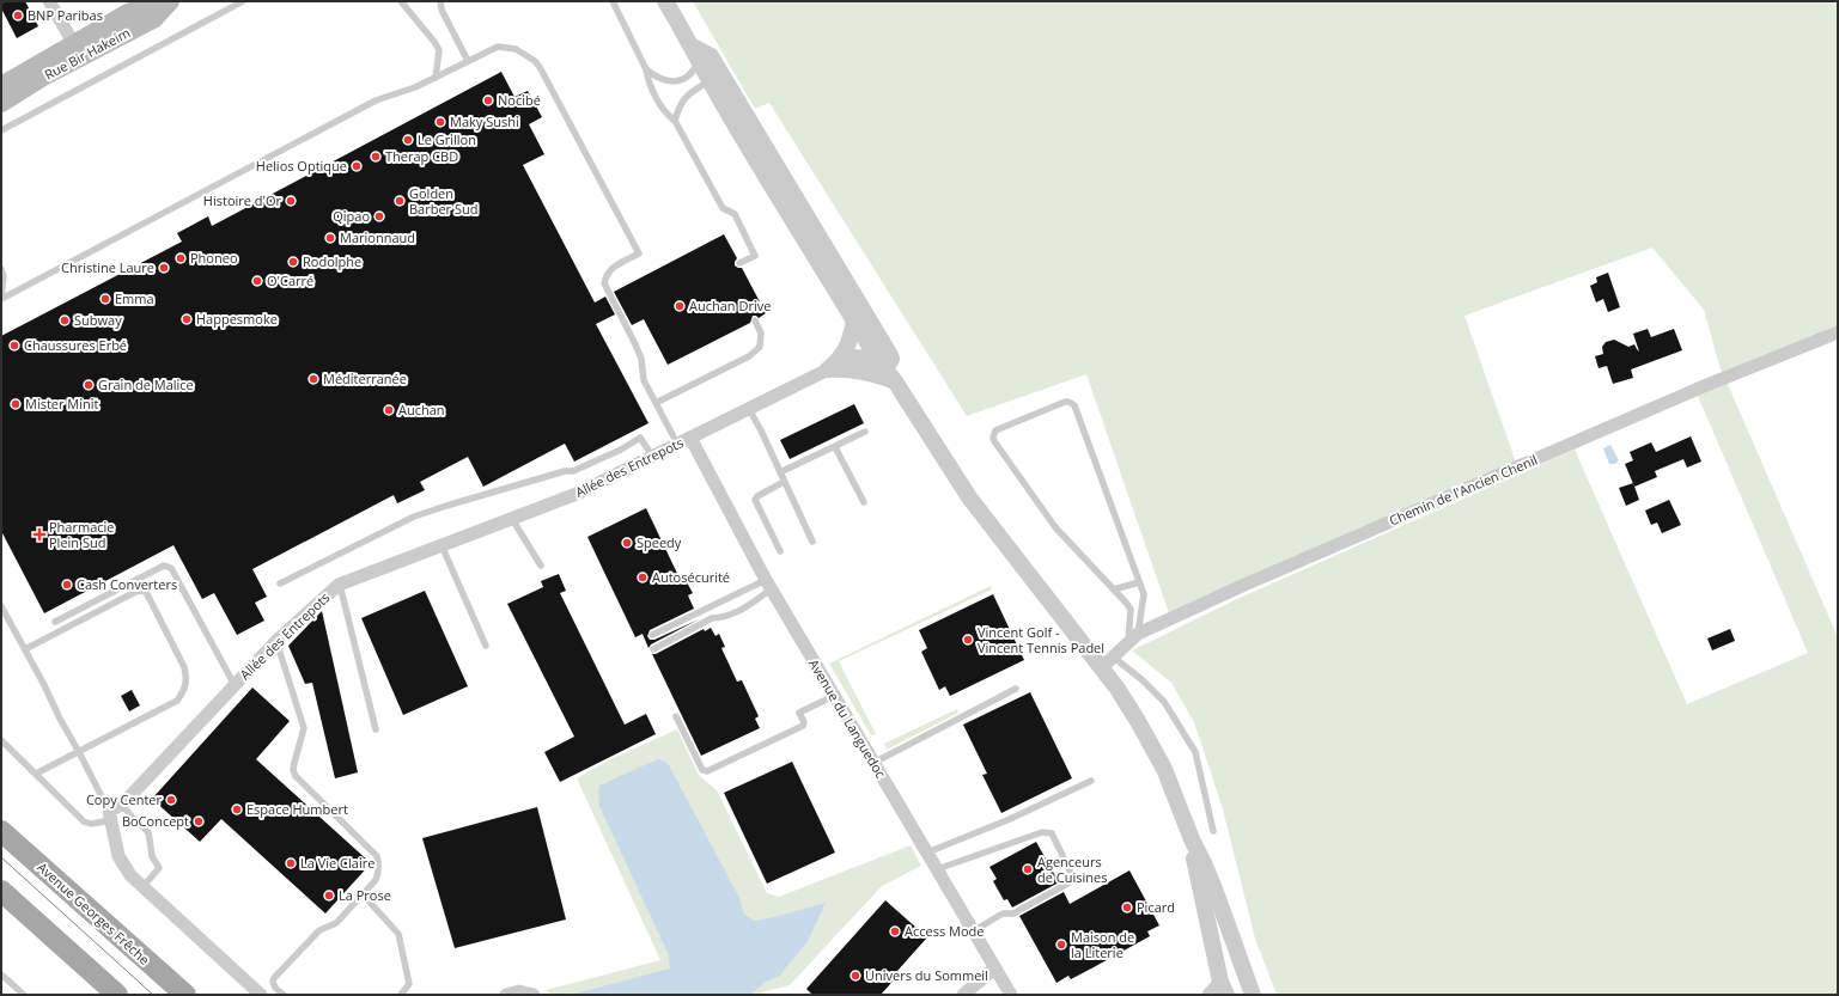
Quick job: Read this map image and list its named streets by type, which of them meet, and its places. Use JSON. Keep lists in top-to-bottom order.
{
  "streets": {
    "main road": ["Rue Bir Hakeim", "Avenue Georges Frêche"],
    "street": ["Allée des Entrepots", "Chemin de l'Ancien Chenil", "Avenue du Languedoc"]
  },
  "crossings": [
    ["Allée des Entrepots", "Avenue du Languedoc"]
  ],
  "places": {
    "other": [
      "BNP Paribas",
      "Nocibé",
      "Maky Sushi",
      "Le Grillon",
      "Therap CBD",
      "Helios Optique",
      "Histoire d'Or",
      "Golden Barber Sud",
      "Qipao",
      "Marionnaud",
      "Phoneo",
      "Rodolphe",
      "Christine Laure",
      "O'Carré",
      "Emma",
      "Auchan Drive",
      "Happesmoke",
      "Subway",
      "Chaussures Erbé",
      "Méditerranée",
      "Grain de Malice",
      "Mister Minit",
      "Auchan",
      "Speedy",
      "Autosécurité",
      "Cash Converters",
      "Vincent Golf - Vincent Tennis Padel",
      "Copy Center",
      "Espace Humbert",
      "BoConcept",
      "La Vie Claire",
      "Agenceurs de Cuisines",
      "La Prose",
      "Picard",
      "Access Mode",
      "Maison de la Literie",
      "Univers du Sommeil"
    ],
    "health": ["Pharmacie Plein Sud"]
  }
}
